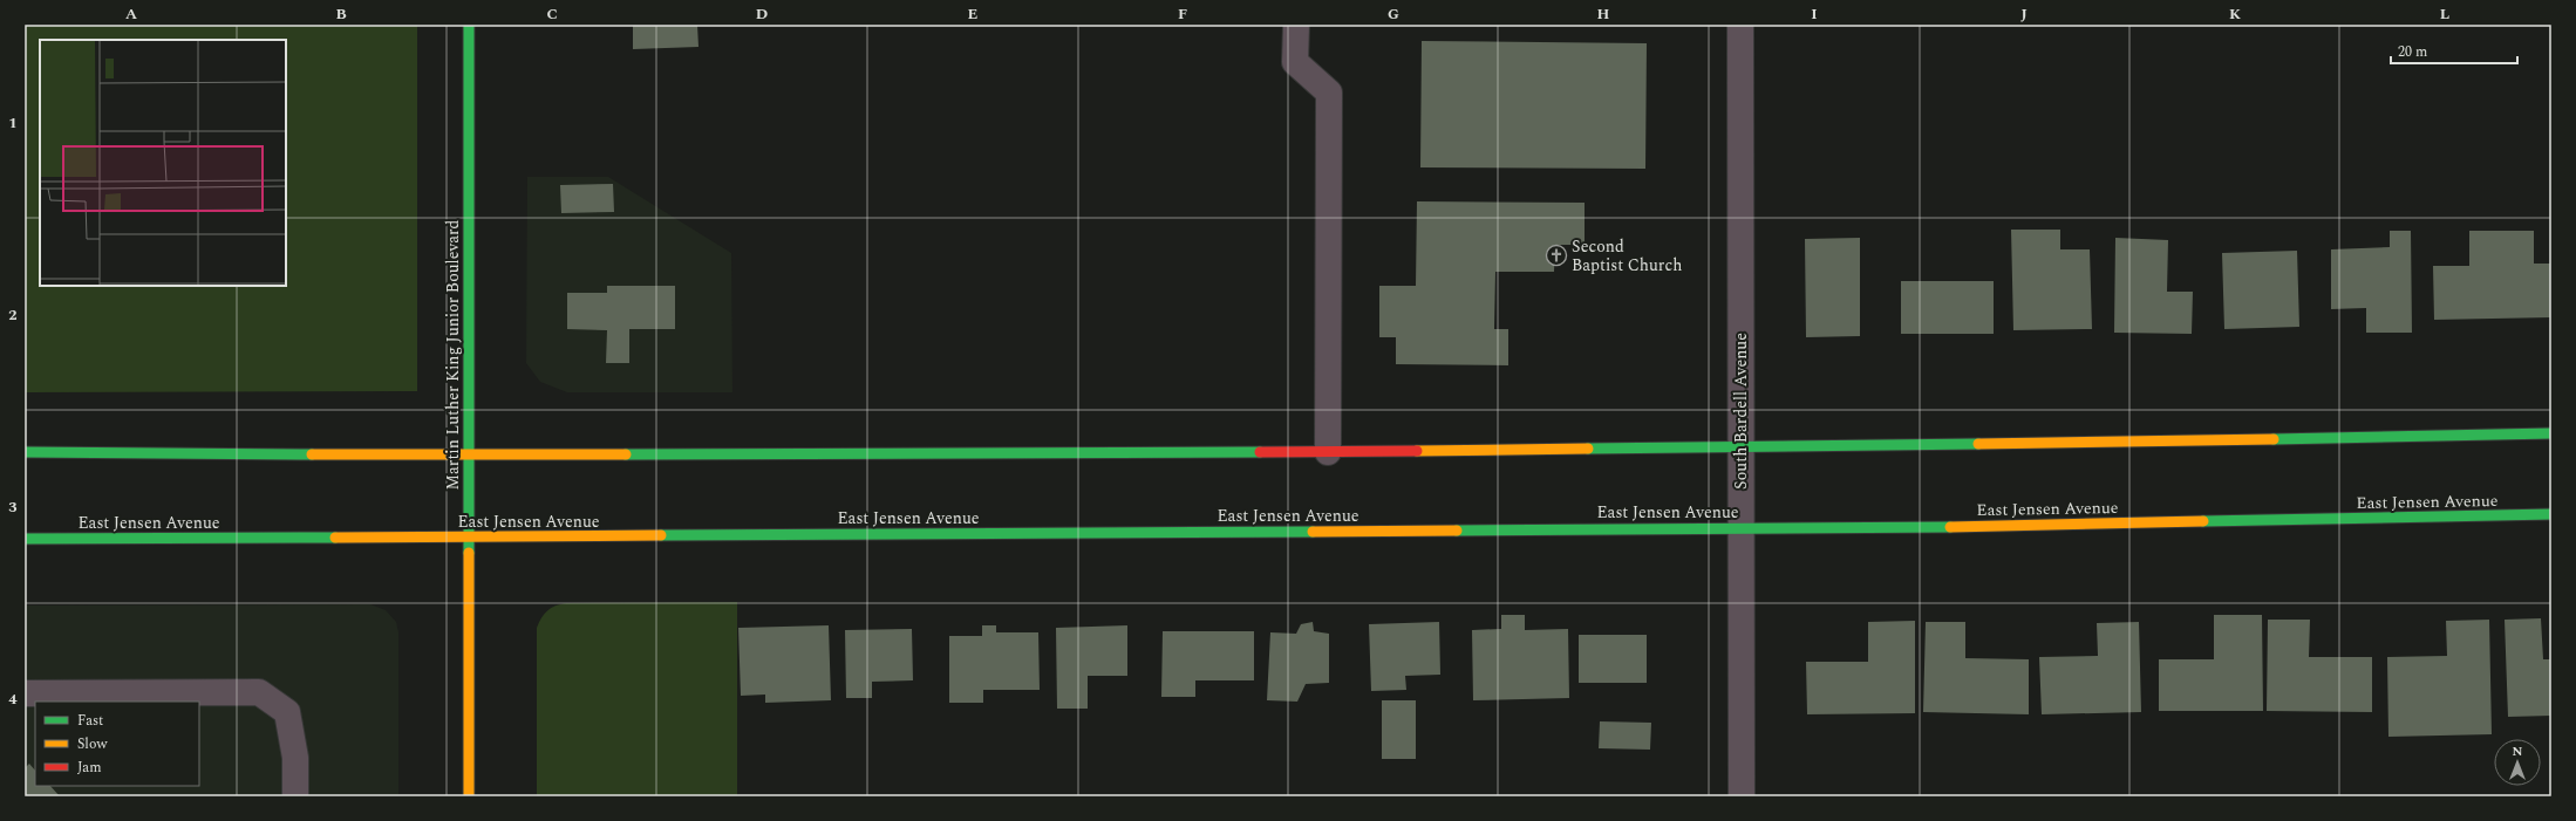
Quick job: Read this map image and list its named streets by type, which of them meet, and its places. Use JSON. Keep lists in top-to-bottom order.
{
  "streets": {
    "main road": ["Martin Luther King Junior Boulevard", "East Jensen Avenue"],
    "street": ["South Bardell Avenue"]
  },
  "crossings": [
    ["Martin Luther King Junior Boulevard", "East Jensen Avenue"],
    ["South Bardell Avenue", "East Jensen Avenue"]
  ],
  "places": {
    "church": ["Second Baptist Church"]
  },
  "legend": ["Fast", "Slow", "Jam"],
  "scale_bar": "20 m",
  "north": "top",
  "grid": {
    "columns": [
      "A",
      "B",
      "C",
      "D",
      "E",
      "F",
      "G",
      "H",
      "I",
      "J",
      "K",
      "L"
    ],
    "rows": [
      "1",
      "2",
      "3",
      "4"
    ]
  }
}
